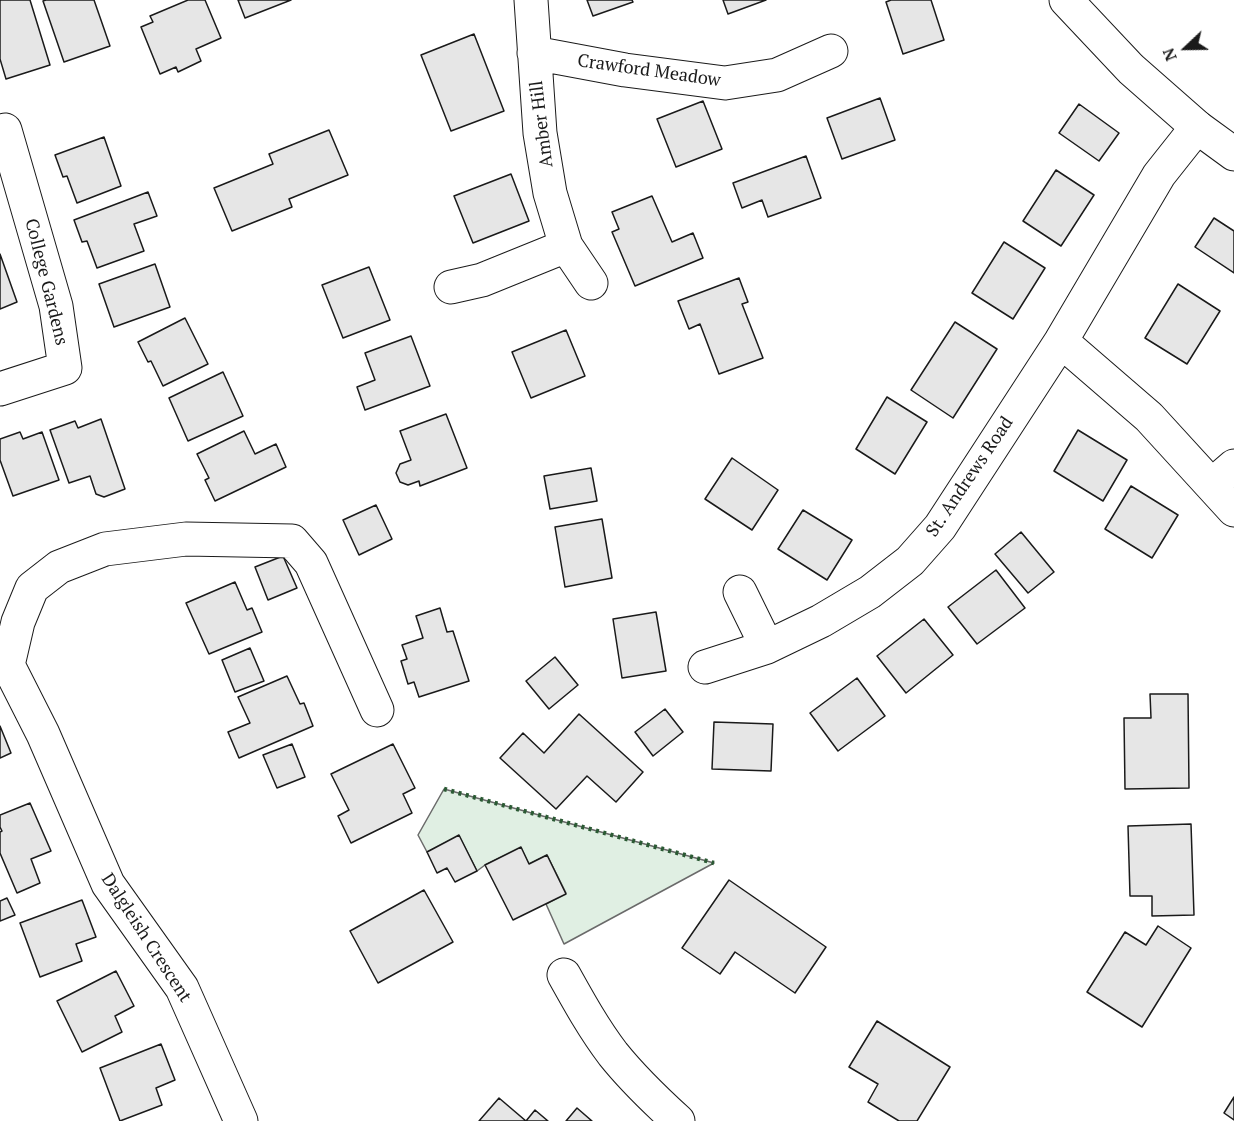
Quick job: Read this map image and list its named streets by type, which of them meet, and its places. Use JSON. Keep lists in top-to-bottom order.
{
  "streets": {
    "street": [
      "Crawford Meadow",
      "Amber Hill",
      "College Gardens",
      "St. Andrews Road",
      "Dalgleish Crescent"
    ]
  },
  "crossings": [
    ["Crawford Meadow", "Amber Hill"]
  ],
  "north": "left"
}
